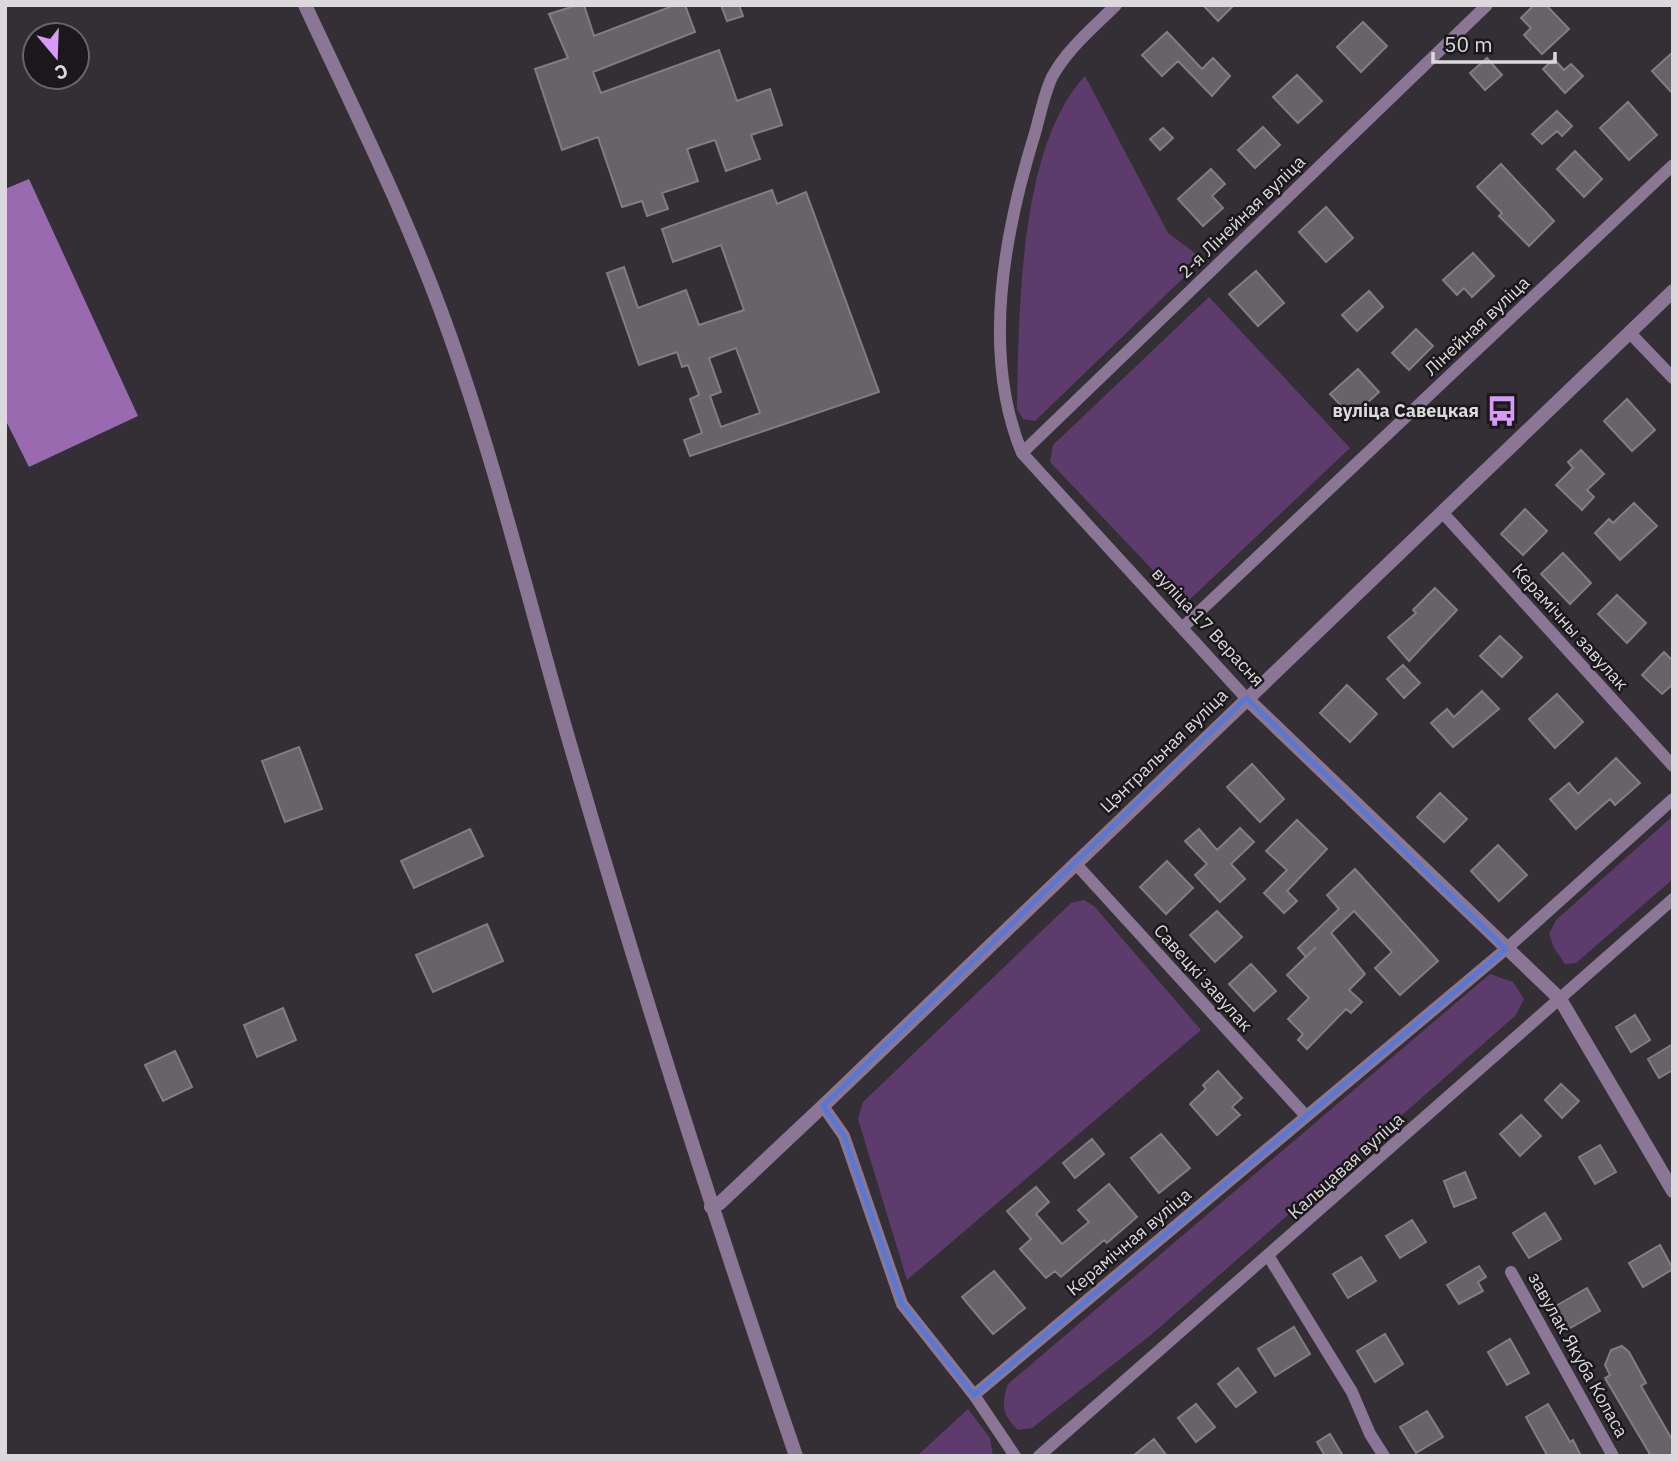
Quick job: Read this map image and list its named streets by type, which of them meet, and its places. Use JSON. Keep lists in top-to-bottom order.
{
  "streets": {
    "street": [
      "2-я Лінейная вуліца",
      "Лінейная вуліца",
      "вуліца 17 Верасня",
      "Керамічны завулак",
      "Цэнтральная вуліца",
      "Савецкі завулак",
      "Кальцавая вуліца",
      "Керамічная вуліца",
      "завулак Якуба Коласа"
    ]
  },
  "crossings": [
    ["2-я Лінейная вуліца", "вуліца 17 Верасня"],
    ["Лінейная вуліца", "вуліца 17 Верасня"],
    ["вуліца 17 Верасня", "Цэнтральная вуліца"],
    ["вуліца 17 Верасня", "Кальцавая вуліца"],
    ["вуліца 17 Верасня", "Керамічная вуліца"],
    ["Керамічны завулак", "Цэнтральная вуліца"],
    ["Цэнтральная вуліца", "Савецкі завулак"],
    ["Савецкі завулак", "Керамічная вуліца"]
  ],
  "places": {
    "bus stop": ["вуліца Савецкая"]
  },
  "scale_bar": "50 m",
  "north": "bottom"
}
